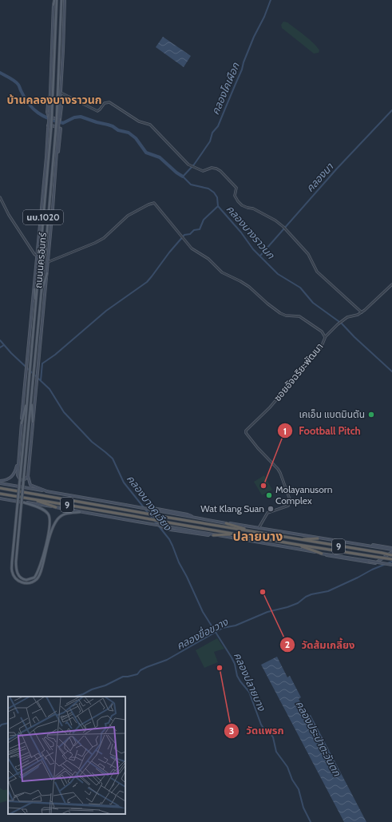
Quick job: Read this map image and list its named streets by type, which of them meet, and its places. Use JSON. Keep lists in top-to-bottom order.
{
  "streets": {
    "highway": ["9"],
    "main road": ["นบ.1020", "ถนนนครอินทร์"],
    "street": ["ซอยอัจฉริยะพัฒนา"]
  },
  "crossings": [
    ["นบ.1020", "ถนนนครอินทร์"],
    ["ถนนนครอินทร์", "ซอยอัจฉริยะพัฒนา"]
  ],
  "districts": ["บ้านคลองบางราวนก", "ปลายบาง"],
  "water": [
    "คลองโคเผือก",
    "คลองนา",
    "คลองบางราวนก",
    "คลองบางคูเวียง",
    "คลองขื่อขวาง",
    "คลองปลายบาง",
    "คลองประปาตะวันตก"
  ],
  "places": [
    "เคเอ็น แบตมินตัน",
    "Football Pitch",
    "Molayanusorn Complex",
    "Wat Klang Suan",
    "วัดส้มเกลี้ยง",
    "วัดแพรก"
  ]
}
